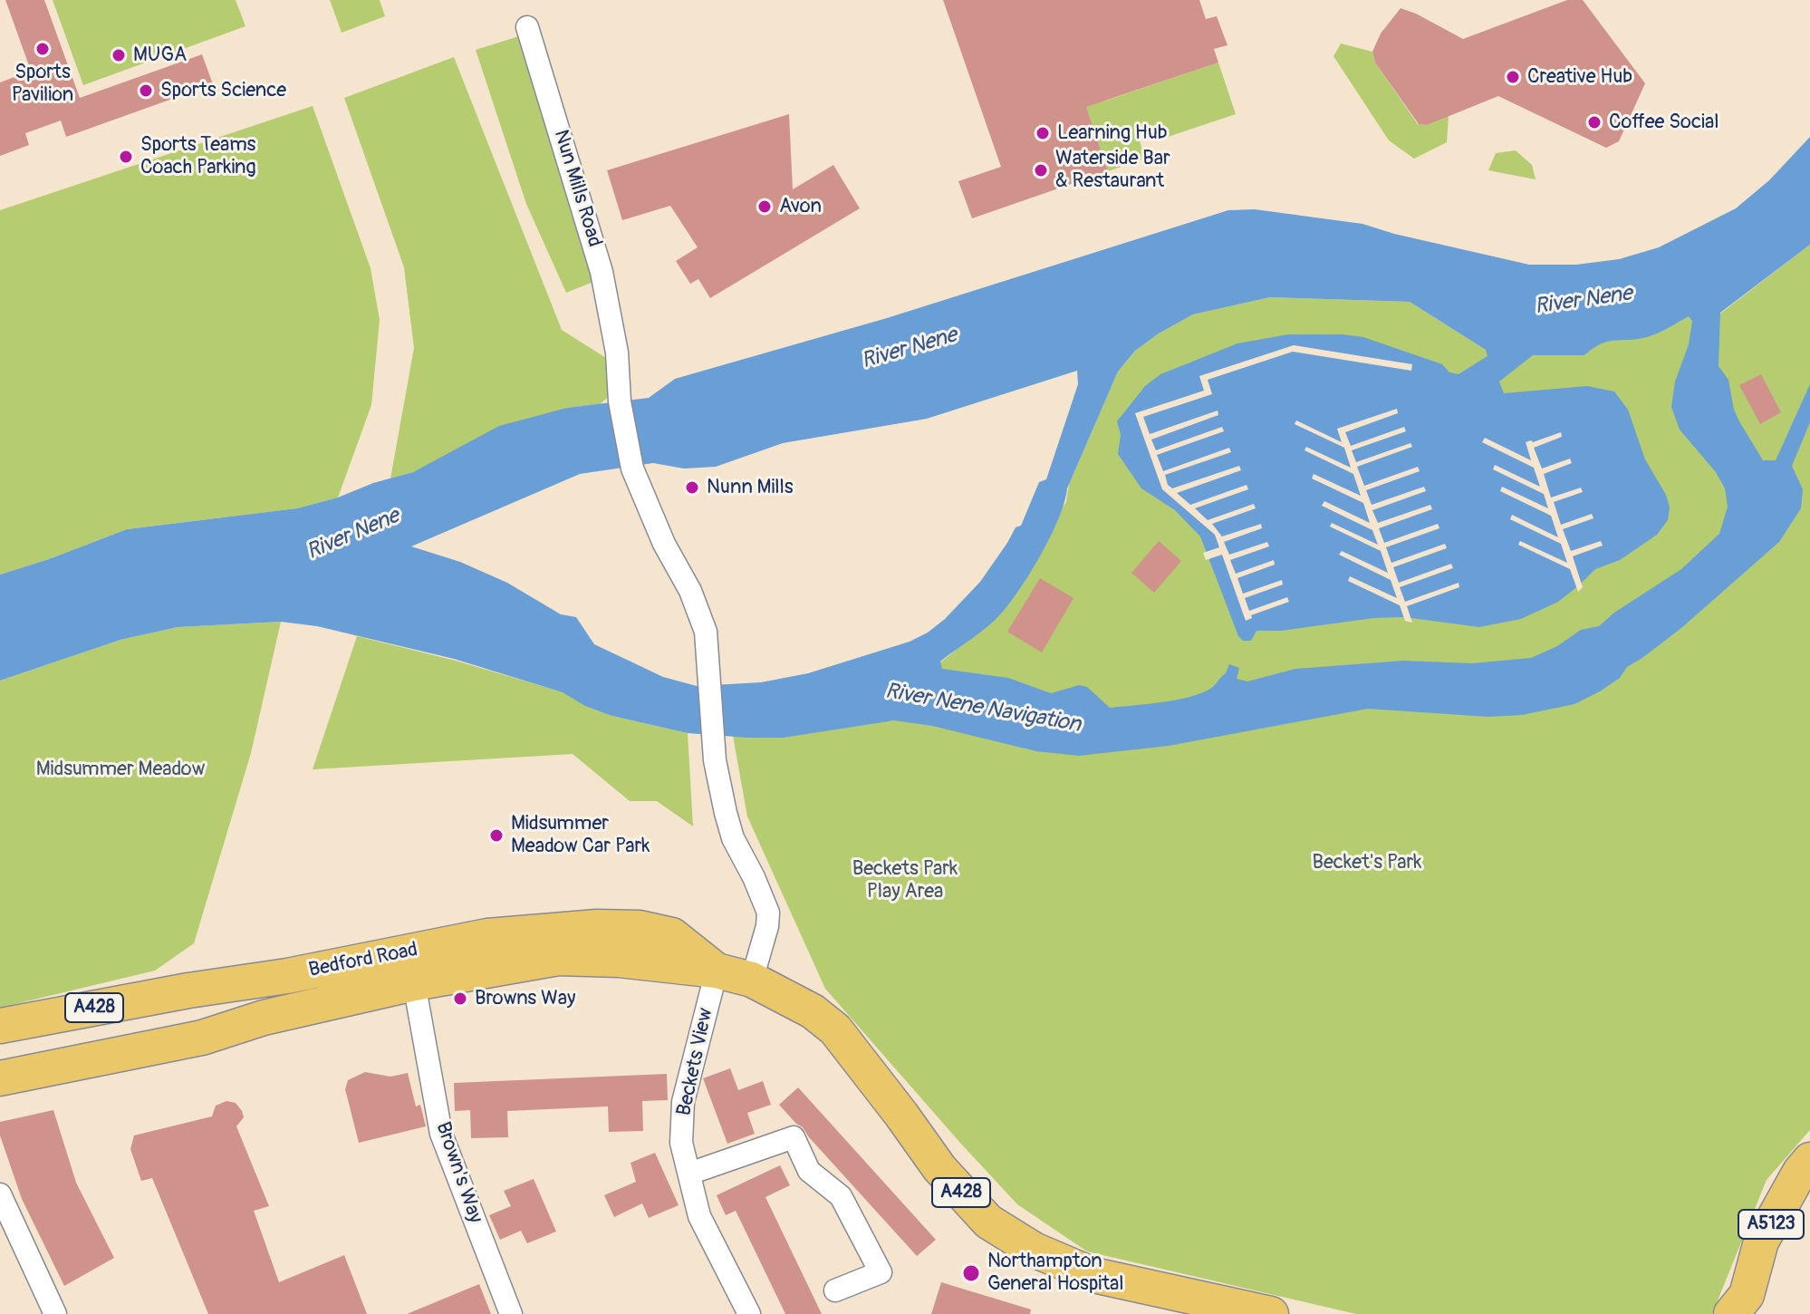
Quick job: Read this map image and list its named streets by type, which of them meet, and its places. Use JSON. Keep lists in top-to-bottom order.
{
  "streets": {
    "main road": ["Bedford Road", "A428", "A5123"],
    "street": ["Nun Mills Road", "Beckets View", "Brown's Way"]
  },
  "crossings": [
    ["Nun Mills Road", "Bedford Road"],
    ["Bedford Road", "Beckets View"],
    ["Bedford Road", "Brown's Way"]
  ],
  "water": ["River Nene", "River Nene Navigation"],
  "parks": ["Midsummer Meadow", "Becket's Park", "Beckets Park Play Area"],
  "places": [
    "Sports Pavilion",
    "MUGA",
    "Creative Hub",
    "Sports Science",
    "Coffee Social",
    "Learning Hub",
    "Sports Teams Coach Parking",
    "Waterside Bar & Restaurant",
    "Avon",
    "Nunn Mills",
    "Midsummer Meadow Car Park",
    "Browns Way",
    "Northampton General Hospital"
  ]
}
